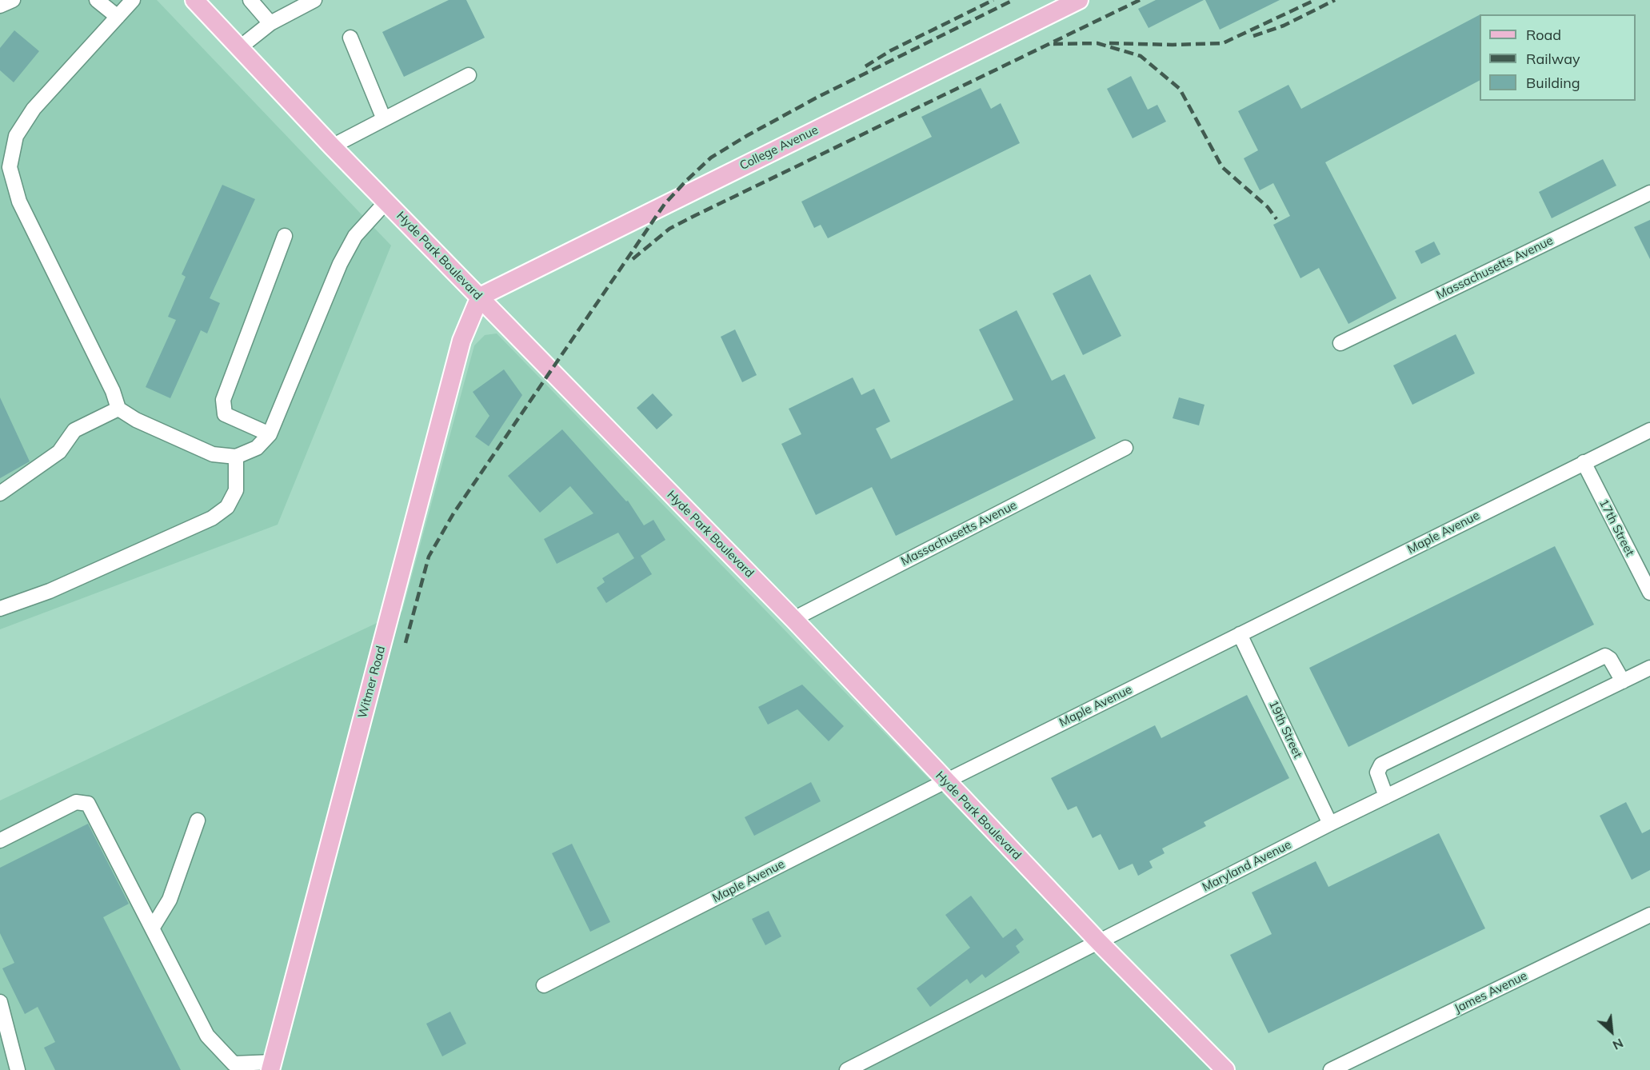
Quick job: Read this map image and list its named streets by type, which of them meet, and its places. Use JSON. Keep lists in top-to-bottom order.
{
  "streets": {
    "main road": ["College Avenue", "Hyde Park Boulevard", "Witmer Road"],
    "street": [
      "Massachusetts Avenue",
      "17th Street",
      "Maple Avenue",
      "19th Street",
      "Maryland Avenue",
      "James Avenue"
    ]
  },
  "crossings": [
    ["College Avenue", "Hyde Park Boulevard"],
    ["College Avenue", "Witmer Road"],
    ["Hyde Park Boulevard", "Massachusetts Avenue"],
    ["Hyde Park Boulevard", "Maple Avenue"],
    ["Hyde Park Boulevard", "Witmer Road"],
    ["Hyde Park Boulevard", "Maryland Avenue"],
    ["17th Street", "Maple Avenue"],
    ["Maple Avenue", "19th Street"],
    ["19th Street", "Maryland Avenue"]
  ],
  "legend": ["Road", "Railway", "Building"],
  "north": "bottom right"
}
